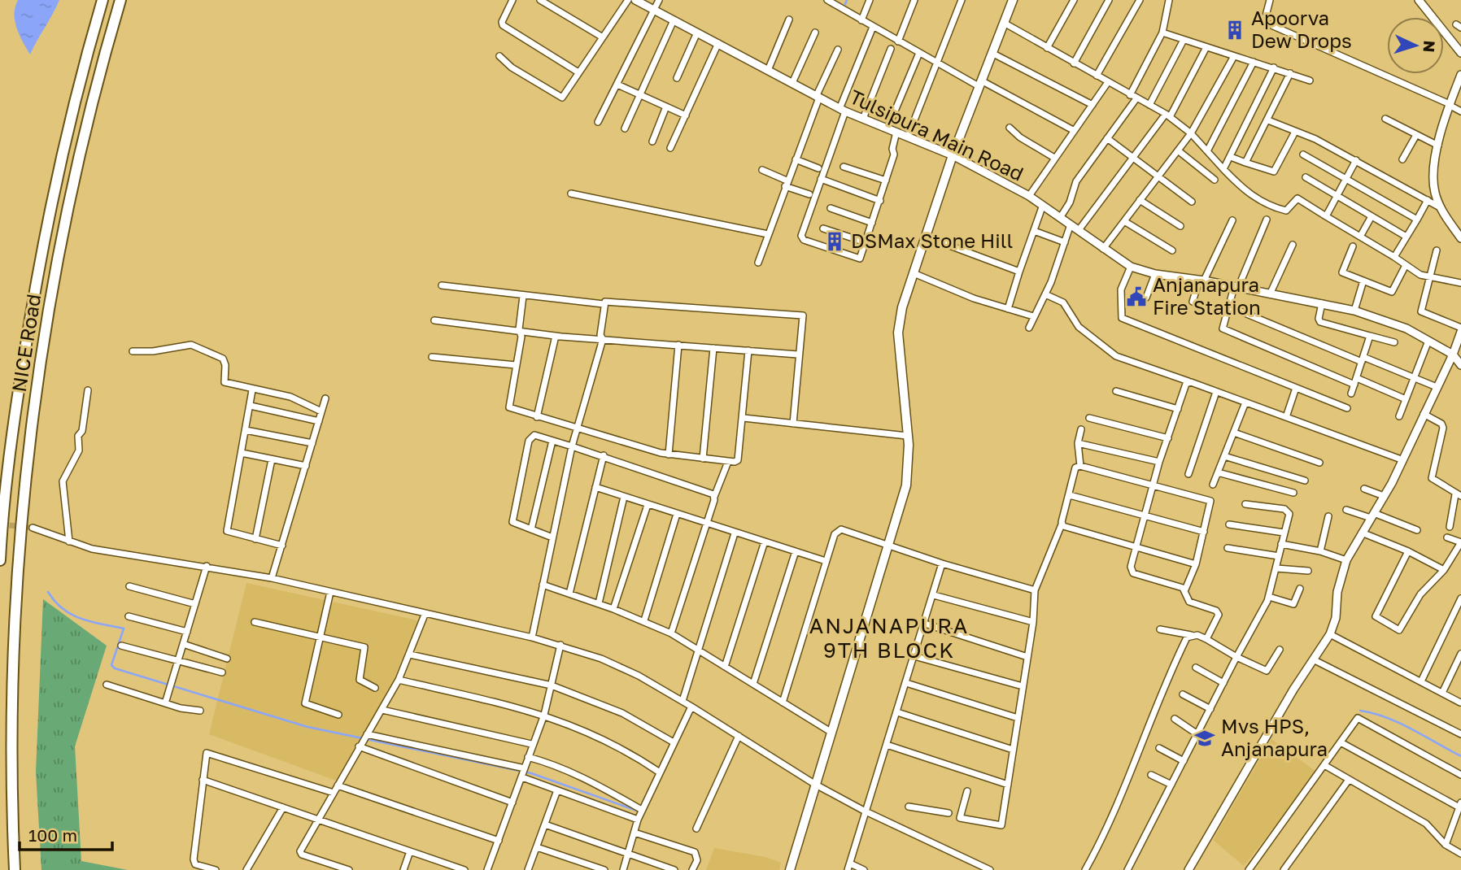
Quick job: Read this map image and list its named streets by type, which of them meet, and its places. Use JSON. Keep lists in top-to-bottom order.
{
  "streets": {
    "highway": ["NICE Road"],
    "street": ["Tulsipura Main Road"]
  },
  "districts": ["ANJANAPURA 9TH BLOCK"],
  "places": {
    "building": ["Apoorva Dew Drops", "DSMax Stone Hill"],
    "public building": ["Anjanapura Fire Station"],
    "school or university": ["Mvs HPS, Anjanapura"]
  },
  "scale_bar": "100 m",
  "north": "right"
}
